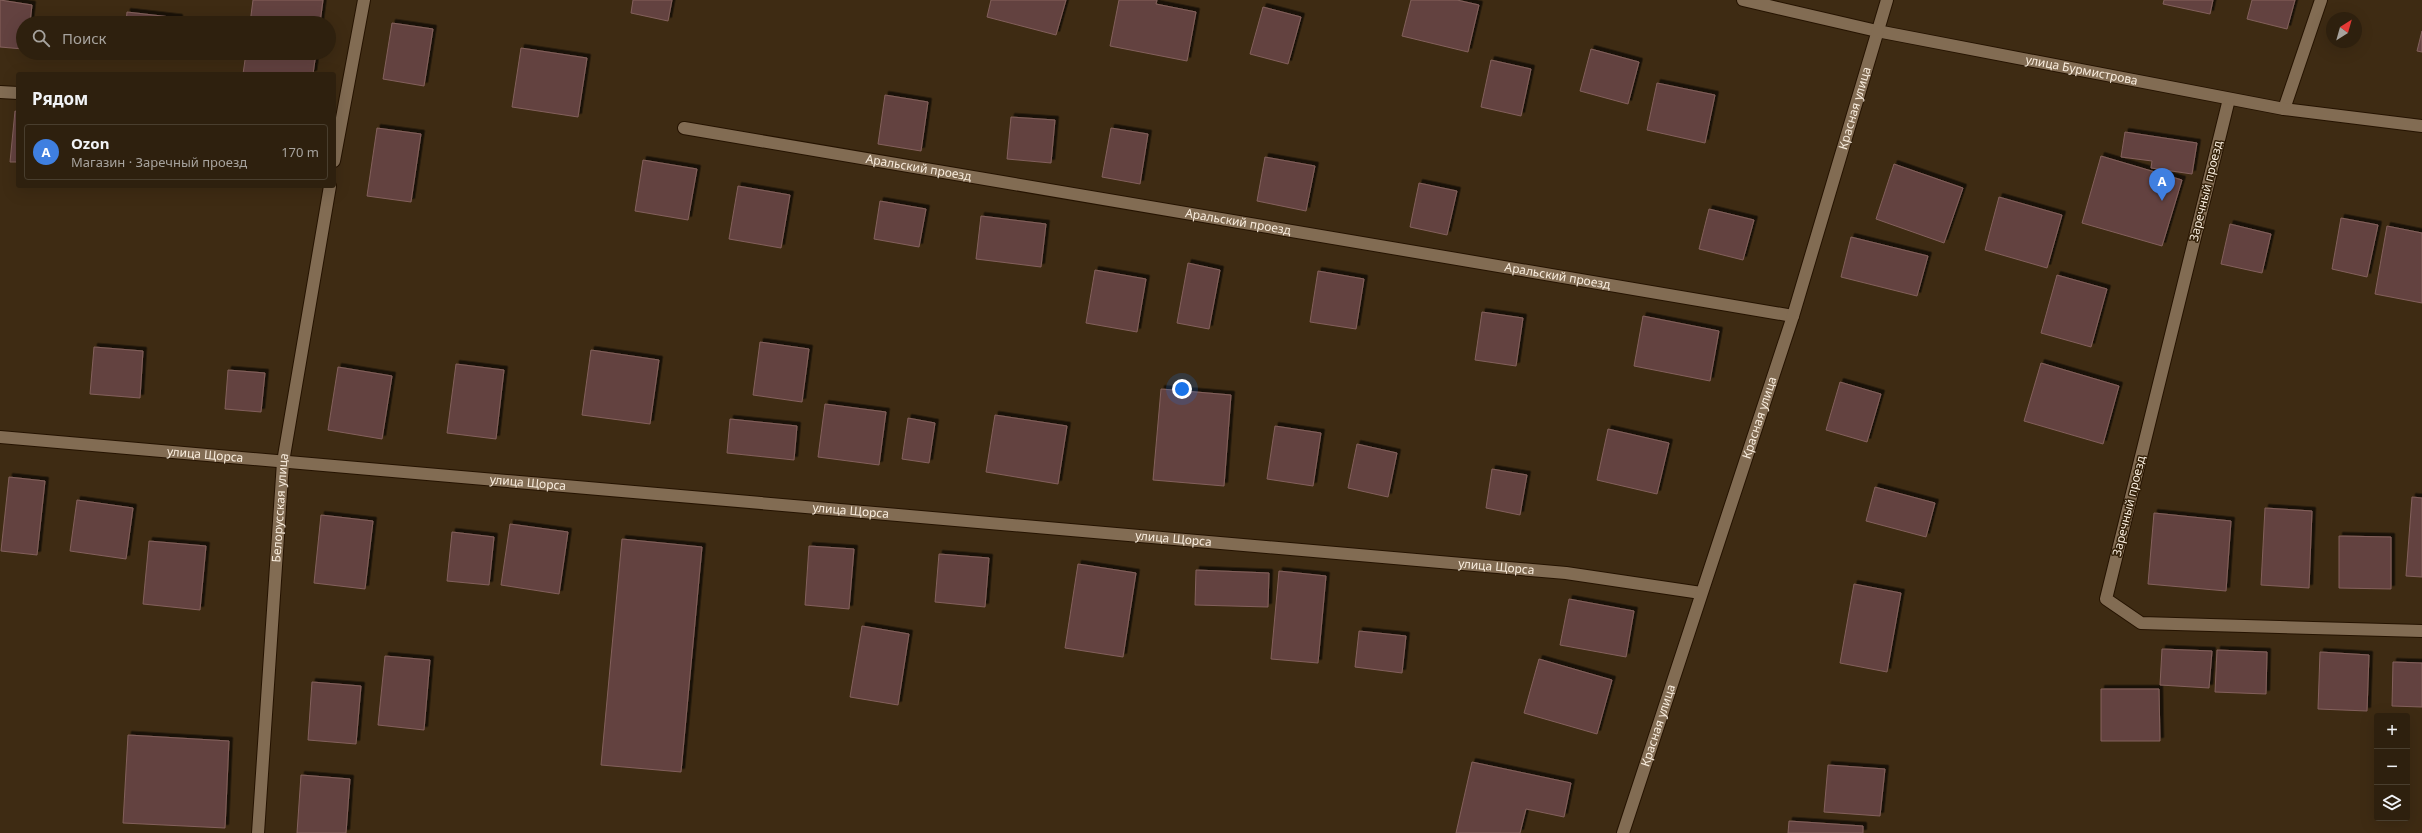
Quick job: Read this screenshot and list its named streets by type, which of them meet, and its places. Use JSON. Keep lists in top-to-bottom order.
{
  "streets": {
    "street": [
      "улица Бурмистрова",
      "Красная улица",
      "Аральский проезд",
      "Заречный проезд",
      "улица Щорса",
      "Белорусская улица"
    ]
  },
  "crossings": [
    ["улица Бурмистрова", "Красная улица"],
    ["улица Бурмистрова", "Заречный проезд"],
    ["Красная улица", "Аральский проезд"],
    ["Красная улица", "улица Щорса"],
    ["улица Щорса", "Белорусская улица"]
  ],
  "north": "top right",
  "page": {
    "search": "Поиск",
    "heading": "Рядом",
    "list": [
      {
        "mark": "A",
        "name": "Ozon",
        "note": "Магазин · Заречный проезд",
        "value": "170 m"
      }
    ],
    "pins": "A",
    "map_buttons": ["+", "−"]
  }
}
